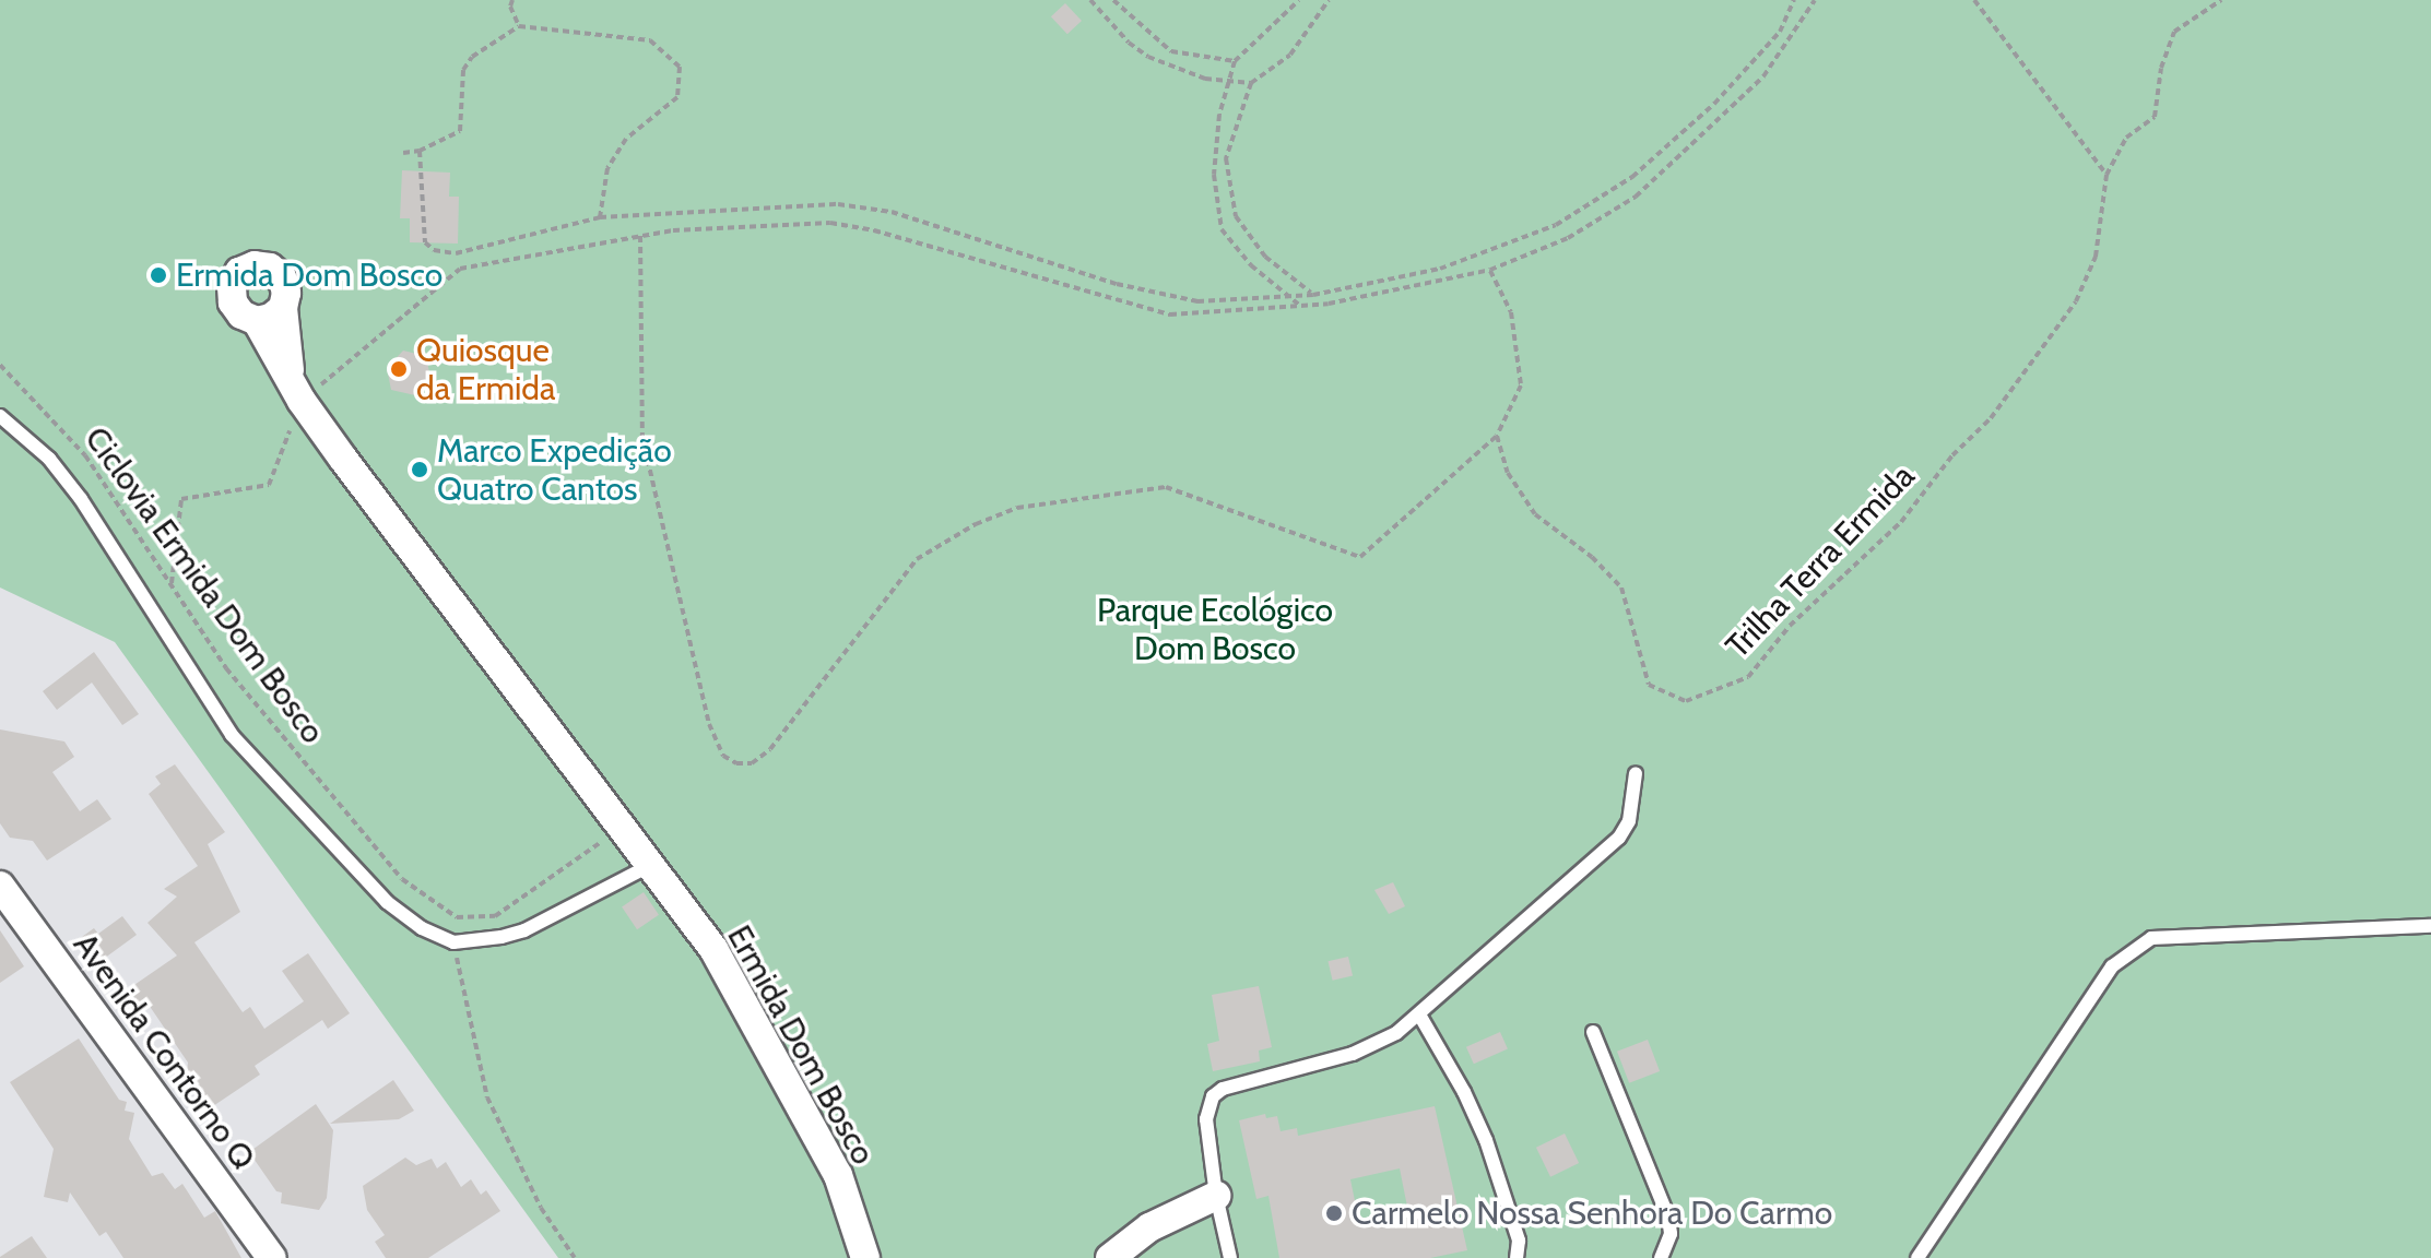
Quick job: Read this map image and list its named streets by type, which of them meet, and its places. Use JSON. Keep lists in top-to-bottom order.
{
  "streets": {
    "street": ["Ermida Dom Bosco", "Avenida Contorno Q"],
    "path": ["Trilha Terra Ermida", "Ciclovia Ermida Dom Bosco"]
  },
  "crossings": [
    ["Ciclovia Ermida Dom Bosco", "Ermida Dom Bosco"]
  ],
  "parks": ["Parque Ecológico Dom Bosco"],
  "places": [
    "Ermida Dom Bosco",
    "Quiosque da Ermida",
    "Marco Expedição Quatro Cantos",
    "Carmelo Nossa Senhora Do Carmo"
  ]
}
